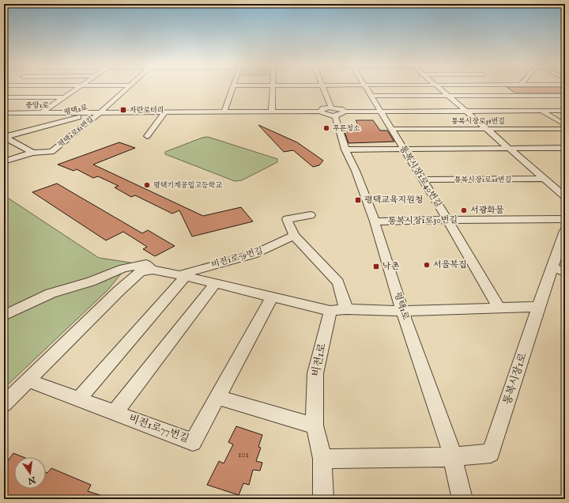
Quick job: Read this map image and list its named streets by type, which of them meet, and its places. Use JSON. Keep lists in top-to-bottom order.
{
  "streets": {
    "street": [
      "중앙1로",
      "평택2로",
      "통복시장로38번길",
      "평택2로81번길",
      "통복시장1로40번길",
      "통복시장1로26번길",
      "통복시장1로30번길",
      "비전1로79번길",
      "평택1로",
      "비전1로",
      "통복시장1로",
      "비전1로77번길"
    ]
  },
  "crossings": [
    ["중앙1로", "평택2로"],
    ["중앙1로", "평택2로81번길"],
    ["중앙1로", "평택1로"],
    ["평택2로", "평택2로81번길"],
    ["통복시장로38번길", "통복시장1로40번길"],
    ["통복시장1로40번길", "통복시장1로26번길"],
    ["통복시장1로40번길", "통복시장1로30번길"],
    ["통복시장1로30번길", "평택1로"],
    ["평택1로", "통복시장1로"]
  ],
  "places": {
    "transit": ["자란로터리", "평택교육지원청", "낙촌"],
    "other": [
      "푸른청소",
      "평택기계공업고등학교",
      "서광화물",
      "서울복집"
    ]
  },
  "house_numbers": ["101"],
  "north": "bottom"
}
